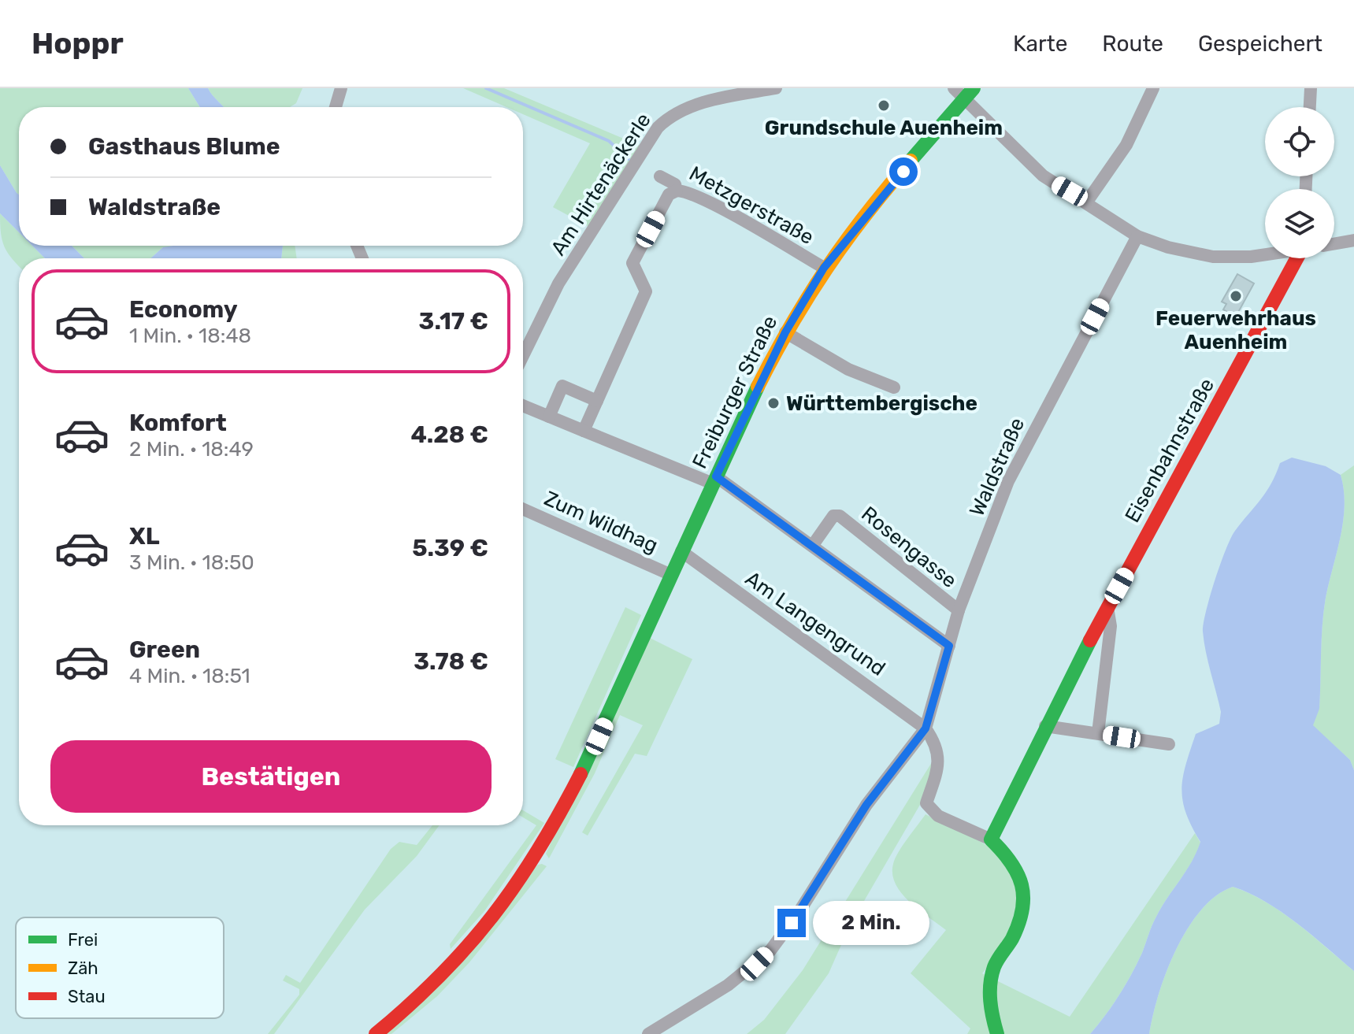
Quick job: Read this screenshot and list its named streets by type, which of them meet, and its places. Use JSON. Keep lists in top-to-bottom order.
{
  "streets": {
    "street": [
      "Am Hirtenäckerle",
      "Metzgerstraße",
      "Freiburger Straße",
      "Eisenbahnstraße",
      "Waldstraße",
      "Zum Wildhag",
      "Rosengasse",
      "Am Langengrund"
    ]
  },
  "crossings": [
    ["Metzgerstraße", "Freiburger Straße"],
    ["Freiburger Straße", "Zum Wildhag"],
    ["Freiburger Straße", "Am Langengrund"],
    ["Waldstraße", "Rosengasse"],
    ["Waldstraße", "Am Langengrund"]
  ],
  "places": ["Grundschule Auenheim", "Feuerwehrhaus Auenheim", "Württembergische"],
  "legend": ["Frei", "Zäh", "Stau"],
  "page": {
    "header": "Hoppr",
    "nav": ["Karte", "Route", "Gespeichert"],
    "banner": ["Gasthaus Blume", "Waldstraße"],
    "list": [
      {
        "name": "Economy",
        "note": "1 Min. · 18:48",
        "value": "3.17 €"
      },
      {
        "name": "Komfort",
        "note": "2 Min. · 18:49",
        "value": "4.28 €"
      },
      {
        "name": "XL",
        "note": "3 Min. · 18:50",
        "value": "5.39 €"
      },
      {
        "name": "Green",
        "note": "4 Min. · 18:51",
        "value": "3.78 €"
      }
    ],
    "buttons": "Bestätigen",
    "bubble": "2 Min."
  }
}
